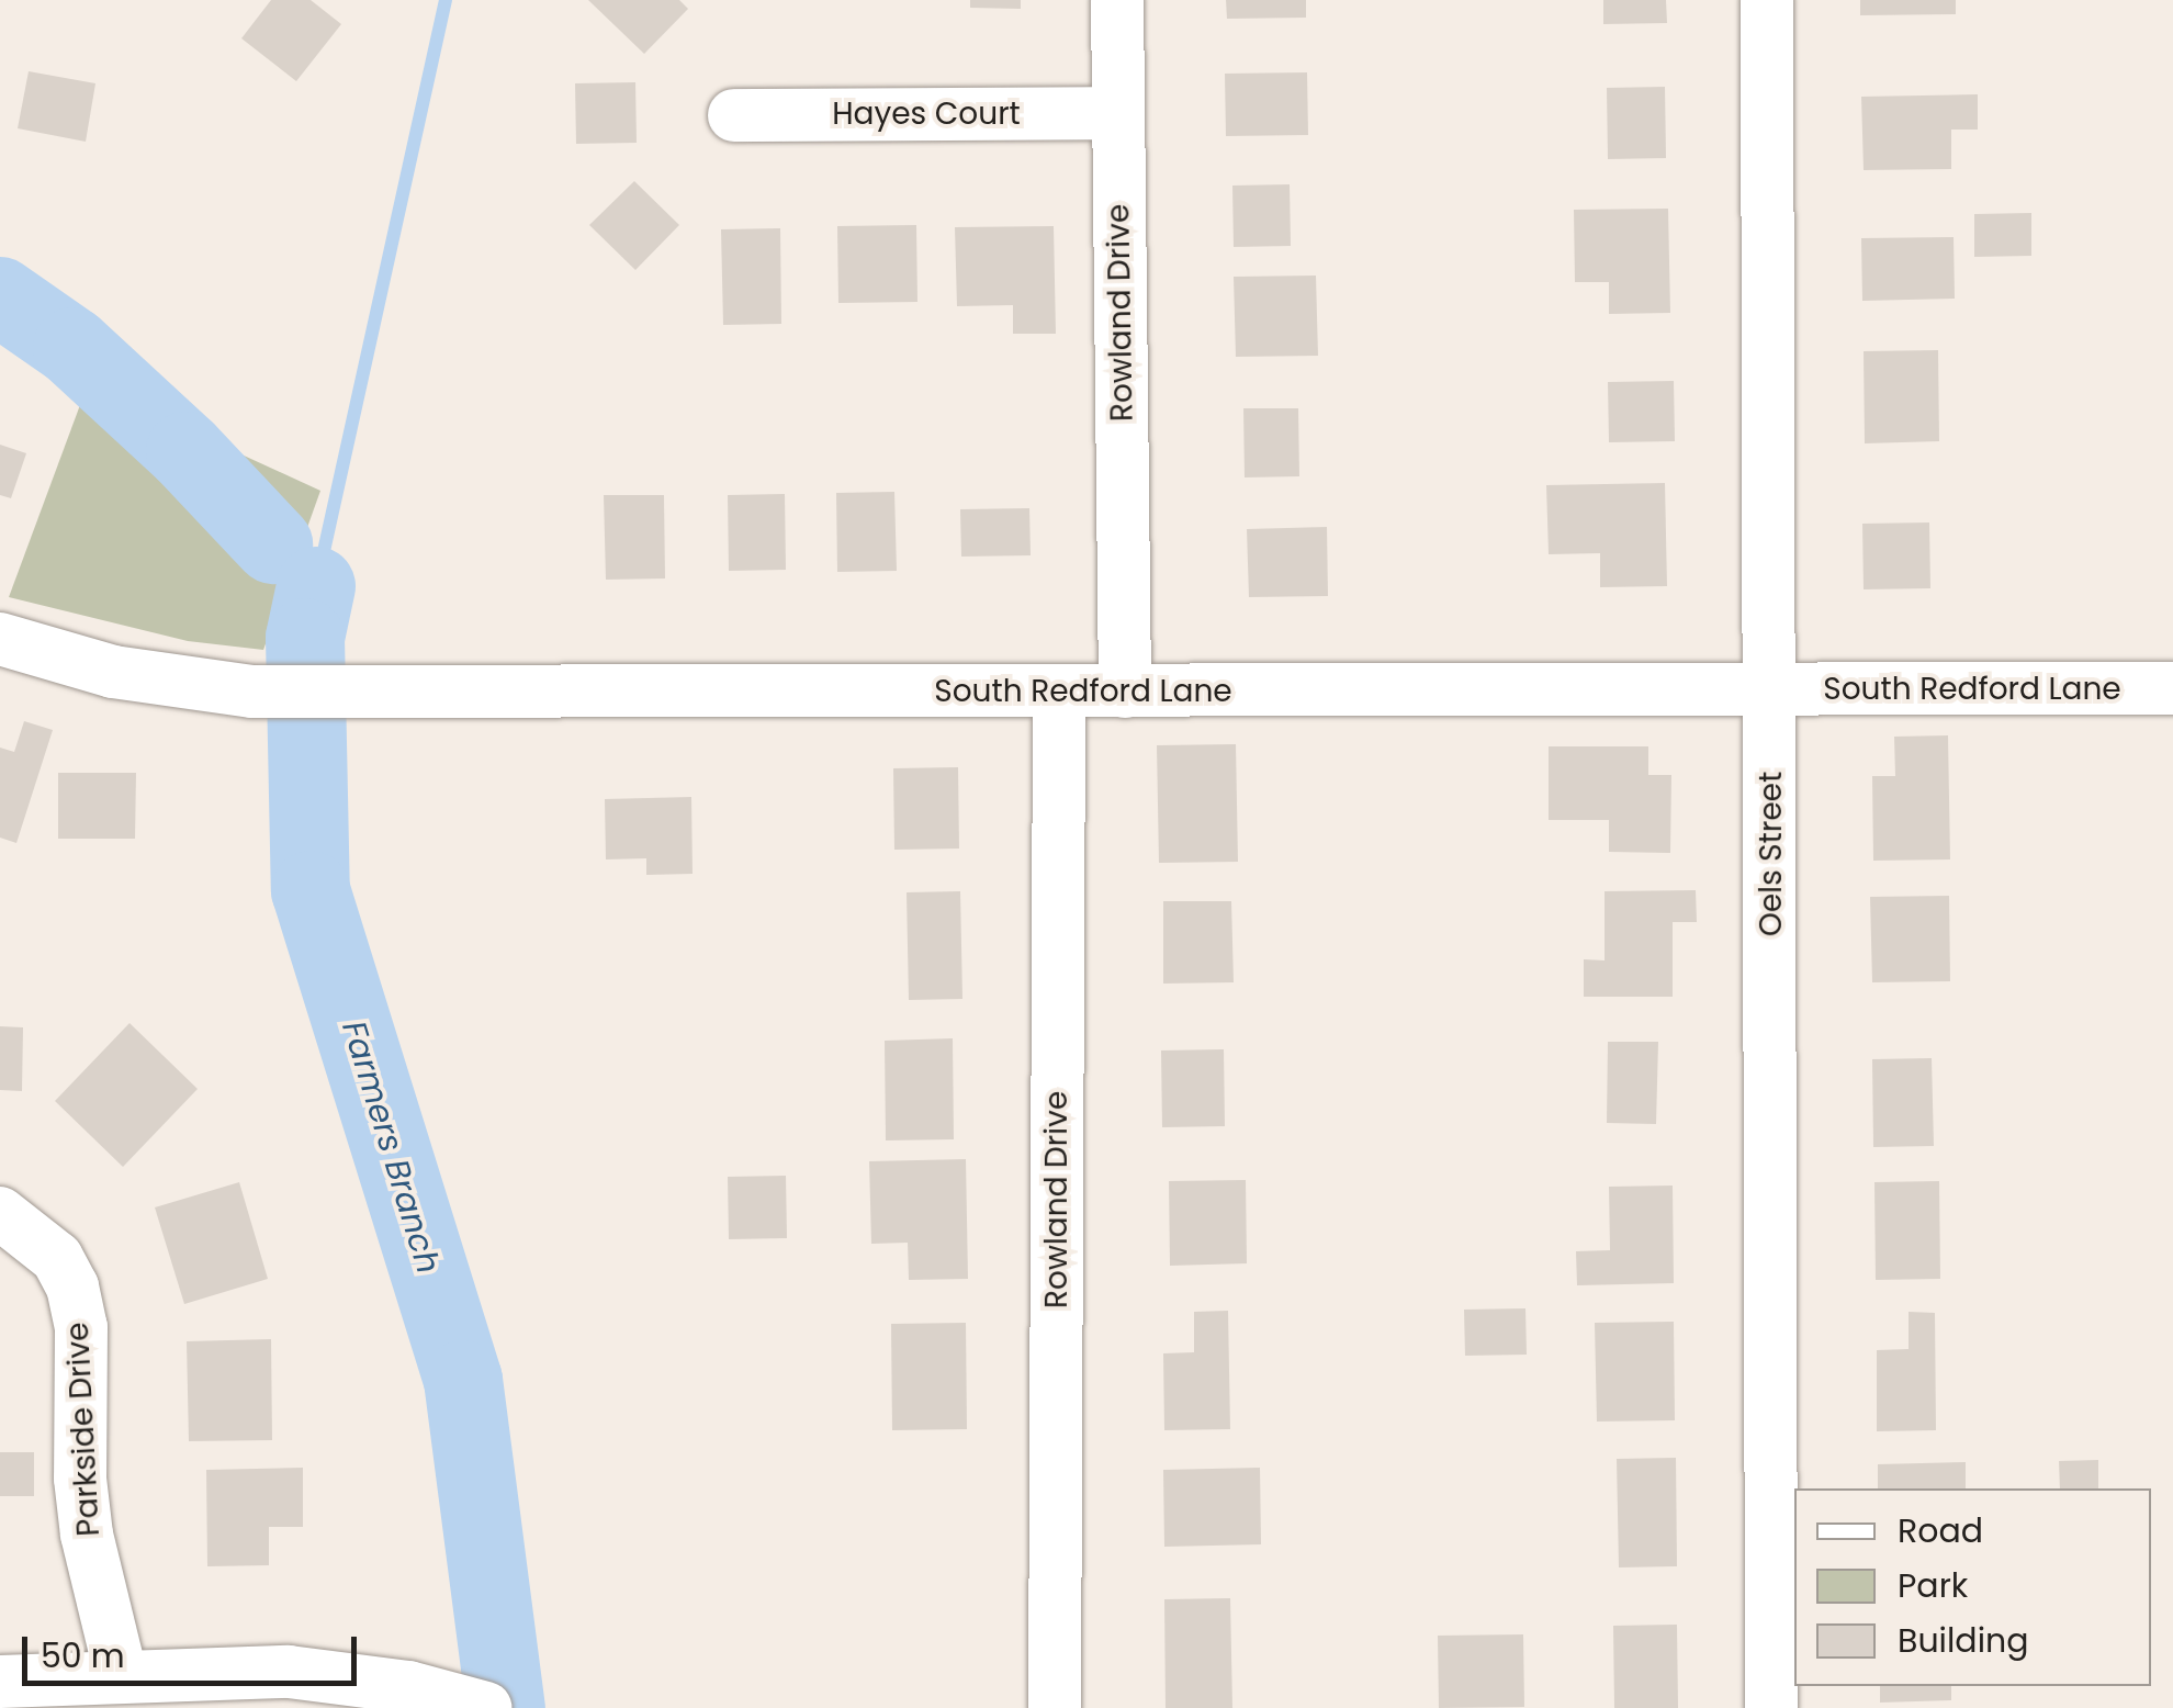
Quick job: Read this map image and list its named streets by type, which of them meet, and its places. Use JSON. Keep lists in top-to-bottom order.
{
  "streets": {
    "street": [
      "Hayes Court",
      "Rowland Drive",
      "South Redford Lane",
      "Oels Street",
      "Parkside Drive"
    ]
  },
  "crossings": [
    ["Hayes Court", "Rowland Drive"],
    ["Rowland Drive", "South Redford Lane"],
    ["South Redford Lane", "Oels Street"]
  ],
  "water": ["Farmers Branch"],
  "legend": ["Road", "Park", "Building"],
  "scale_bar": "50 m"
}
